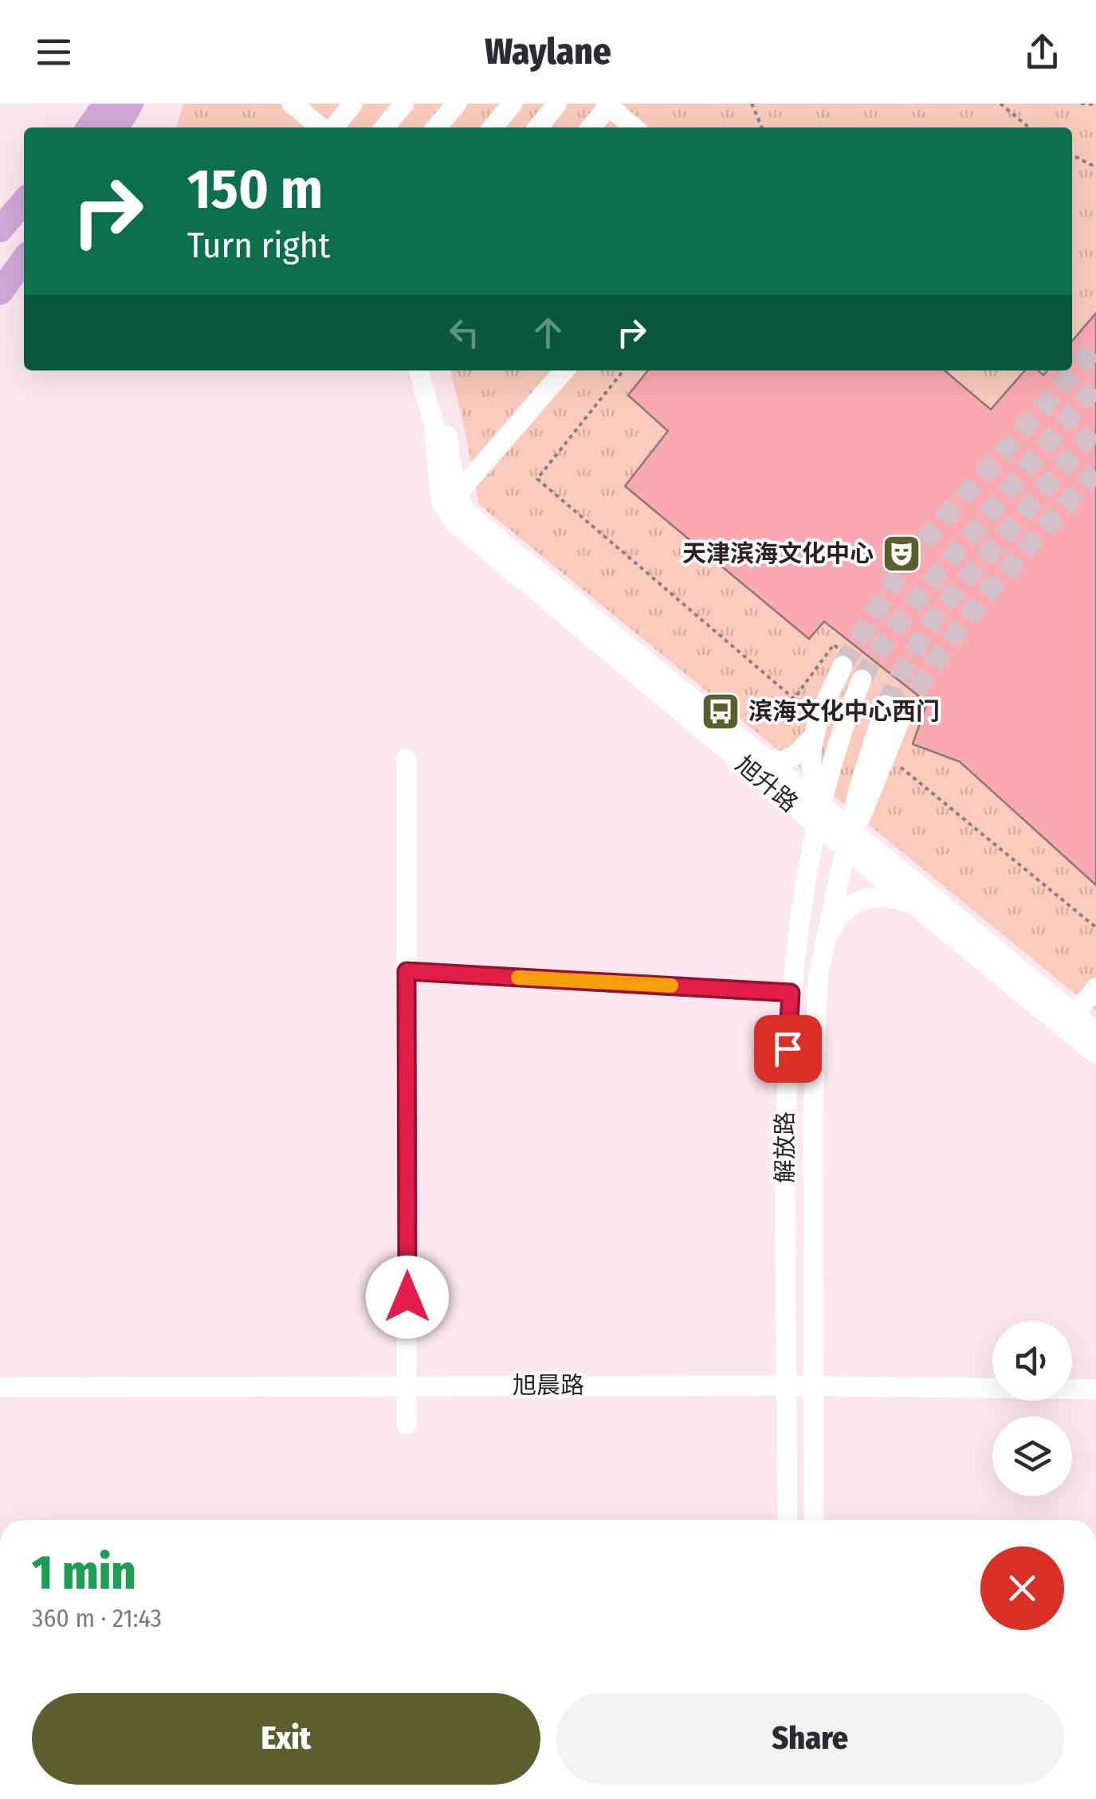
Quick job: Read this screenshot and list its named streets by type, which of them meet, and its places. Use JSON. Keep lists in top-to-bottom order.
{
  "streets": {
    "street": ["旭升路", "解放路", "旭晨路"]
  },
  "crossings": [
    ["旭升路", "解放路"],
    ["解放路", "旭晨路"]
  ],
  "places": {
    "theatre": ["天津滨海文化中心"],
    "bus stop": ["滨海文化中心西门"]
  },
  "page": {
    "header": "Waylane",
    "turn": ["150 m", "Turn right"],
    "heading": ["1 min", "360 m · 21:43"],
    "buttons": ["Exit", "Share"]
  }
}
